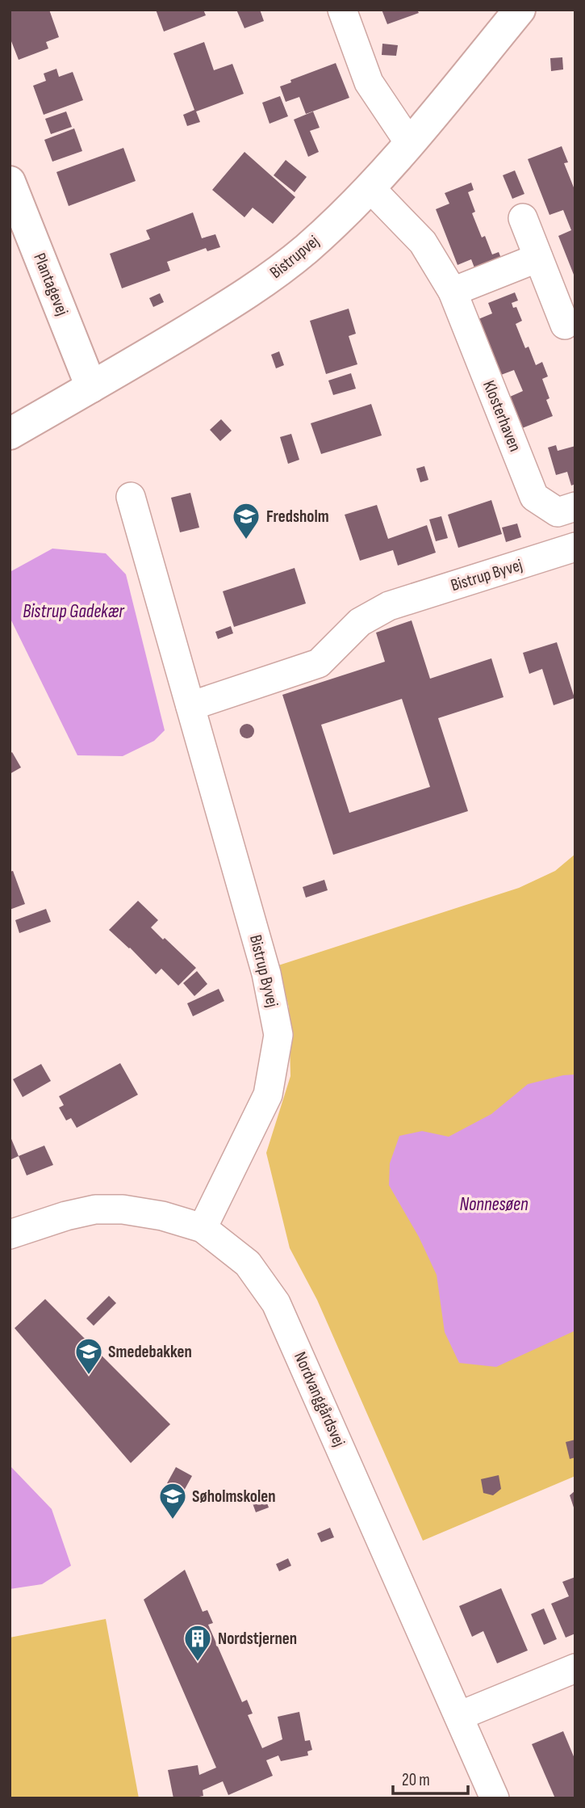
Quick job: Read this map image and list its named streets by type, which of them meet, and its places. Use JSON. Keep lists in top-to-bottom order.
{
  "streets": {
    "main road": ["Bistrupvej", "Plantagevej"],
    "street": ["Klosterhaven", "Bistrup Byvej", "Nordvanggårdsvej"]
  },
  "crossings": [
    ["Bistrupvej", "Plantagevej"],
    ["Bistrupvej", "Klosterhaven"],
    ["Bistrup Byvej", "Nordvanggårdsvej"]
  ],
  "water": ["Bistrup Gadekær", "Nonnesøen"],
  "places": {
    "school or university": ["Fredsholm", "Smedebakken", "Søholmskolen"],
    "building": ["Nordstjernen"]
  },
  "scale_bar": "20 m"
}
